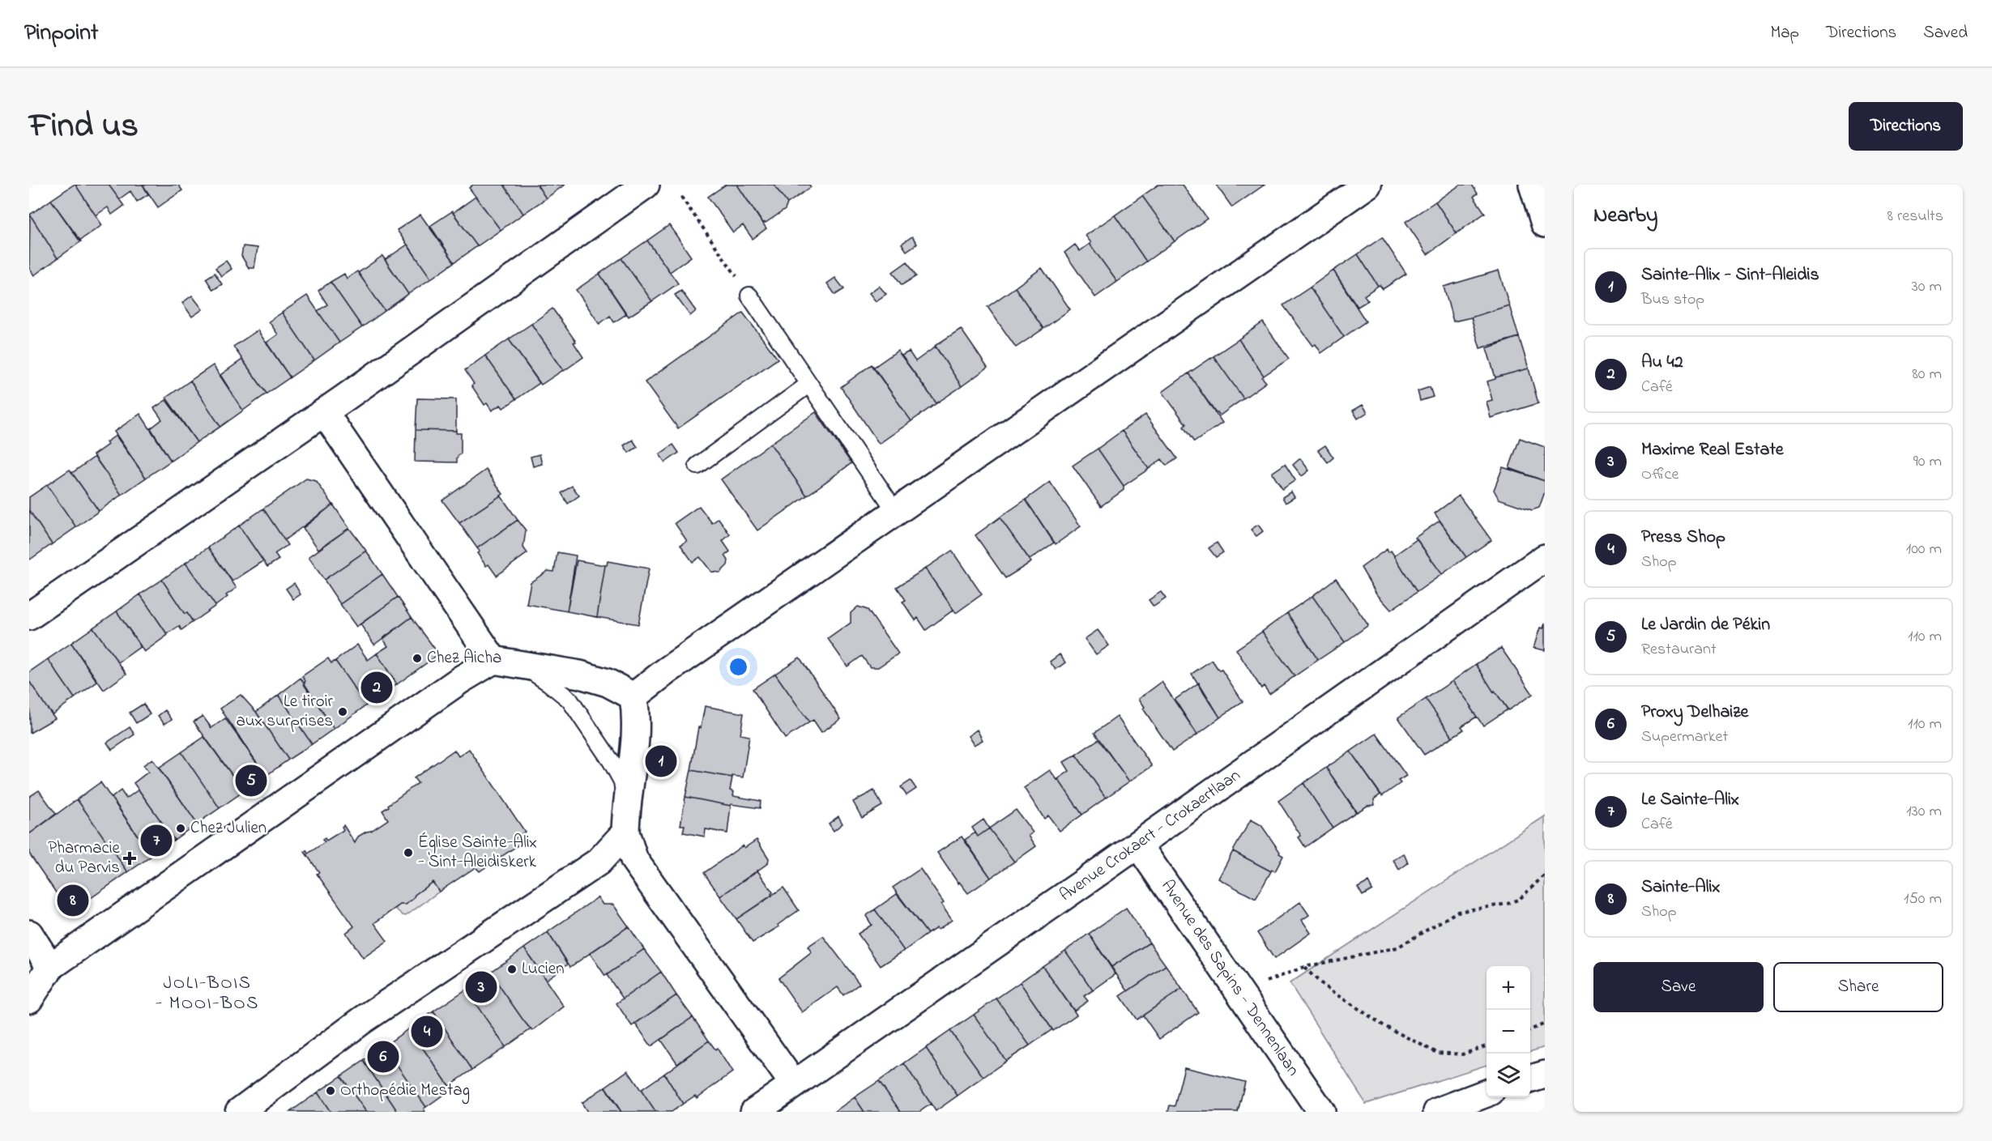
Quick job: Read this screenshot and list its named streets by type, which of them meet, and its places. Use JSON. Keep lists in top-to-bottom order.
{
  "streets": {
    "street": ["Avenue Crokaert - Crokaertlaan", "Avenue des Sapins - Dennenlaan"]
  },
  "crossings": [
    ["Avenue Crokaert - Crokaertlaan", "Avenue des Sapins - Dennenlaan"]
  ],
  "districts": ["JOLI-BOIS - MOOI-BOS"],
  "places": {
    "other": [
      "Chez Aicha",
      "Le tiroir aux surprises",
      "Chez Julien",
      "Église Sainte-Alix - Sint-Aleidiskerk",
      "Lucien",
      "Orthopédie Mestag"
    ],
    "health": ["Pharmacie du Parvis"]
  },
  "page": {
    "header": "Pinpoint",
    "nav": ["Map", "Directions", "Saved"],
    "title": "Find us",
    "buttons": [
      "Directions",
      ["Save", "Share"]
    ],
    "heading": ["Nearby", "8 results"],
    "list": [
      {
        "mark": "1",
        "name": "Sainte-Alix - Sint-Aleidis",
        "note": "Bus stop",
        "value": "30 m"
      },
      {
        "mark": "2",
        "name": "Au 42",
        "note": "Café",
        "value": "80 m"
      },
      {
        "mark": "3",
        "name": "Maxime Real Estate",
        "note": "Office",
        "value": "90 m"
      },
      {
        "mark": "4",
        "name": "Press Shop",
        "note": "Shop",
        "value": "100 m"
      },
      {
        "mark": "5",
        "name": "Le Jardin de Pékin",
        "note": "Restaurant",
        "value": "110 m"
      },
      {
        "mark": "6",
        "name": "Proxy Delhaize",
        "note": "Supermarket",
        "value": "110 m"
      },
      {
        "mark": "7",
        "name": "Le Sainte-Alix",
        "note": "Café",
        "value": "130 m"
      },
      {
        "mark": "8",
        "name": "Sainte-Alix",
        "note": "Shop",
        "value": "150 m"
      }
    ],
    "pins": [
      "2",
      "1",
      "5",
      "7",
      "8",
      "3",
      "4",
      "6"
    ],
    "map_buttons": ["+", "−"]
  }
}
